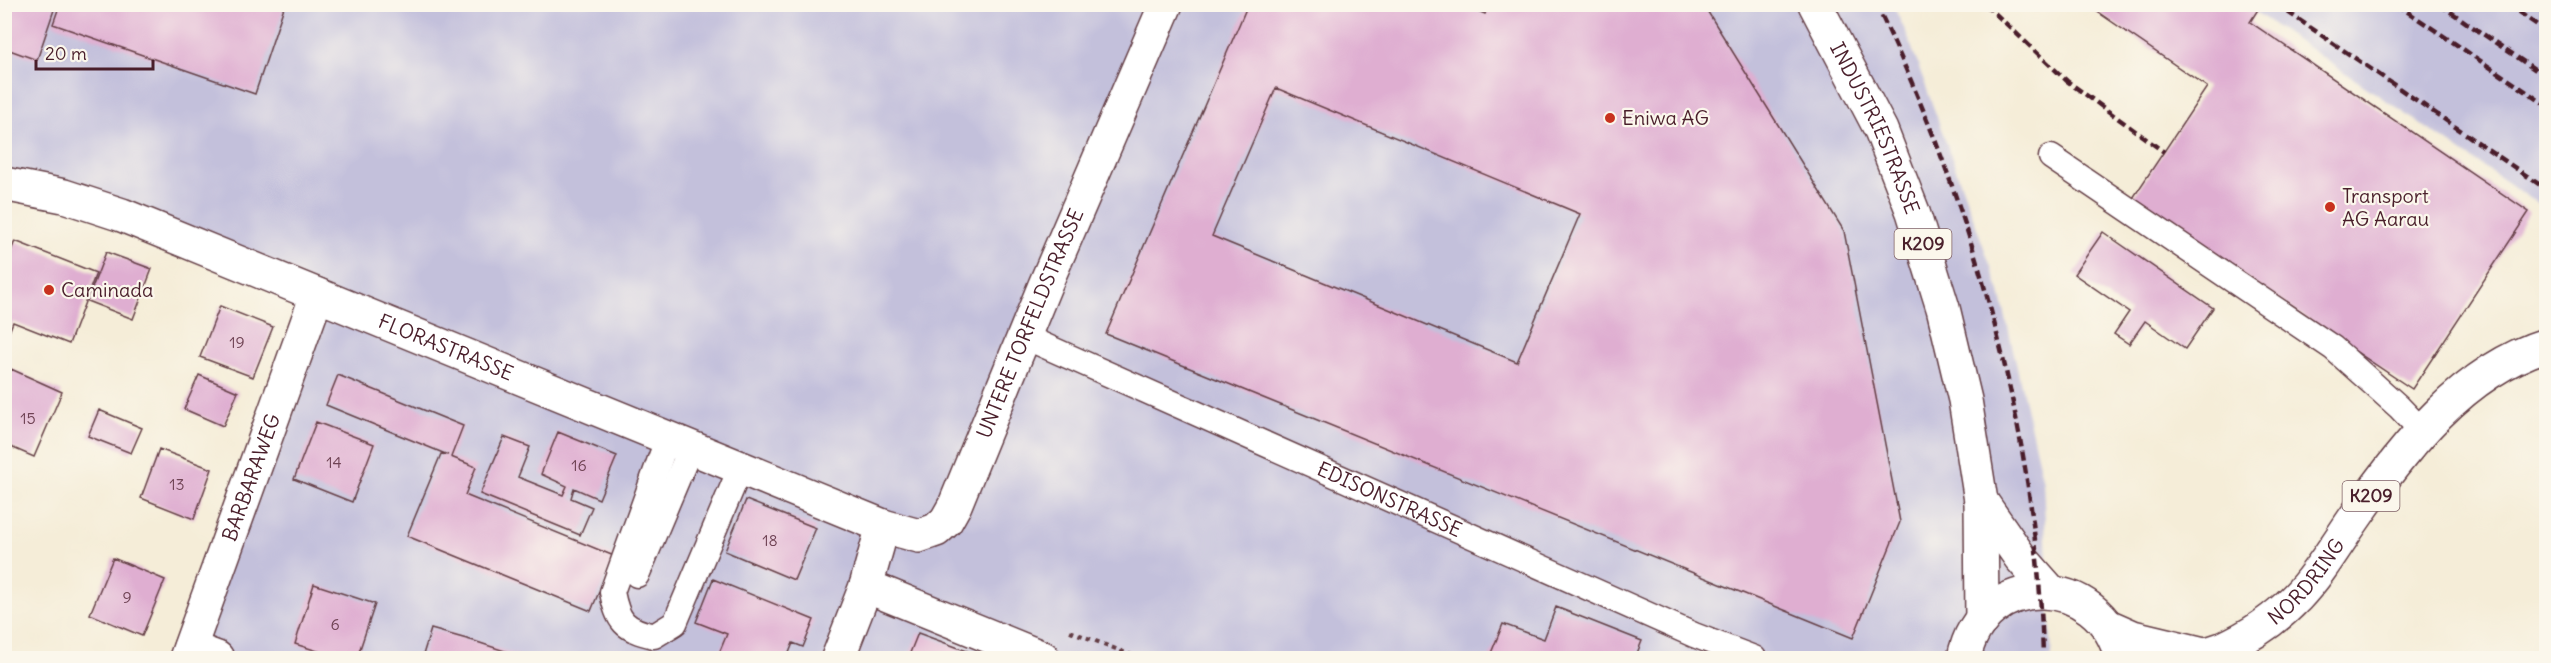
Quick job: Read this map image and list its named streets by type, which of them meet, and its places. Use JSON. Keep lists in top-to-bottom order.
{
  "streets": {
    "street": [
      "INDUSTRIESTRASSE",
      "K209",
      "UNTERE TORFELDSTRASSE",
      "FLORASTRASSE",
      "BARBARAWEG",
      "NORDRING"
    ],
    "lane": ["EDISONSTRASSE"]
  },
  "crossings": [
    ["INDUSTRIESTRASSE", "K209"],
    ["K209", "NORDRING"],
    ["UNTERE TORFELDSTRASSE", "FLORASTRASSE"],
    ["UNTERE TORFELDSTRASSE", "EDISONSTRASSE"],
    ["FLORASTRASSE", "BARBARAWEG"]
  ],
  "places": ["Eniwa AG", "Transport AG Aarau", "Caminada"],
  "house_numbers": [
    "19",
    "15",
    "14",
    "16",
    "13",
    "18",
    "9",
    "6"
  ],
  "scale_bar": "20 m"
}
